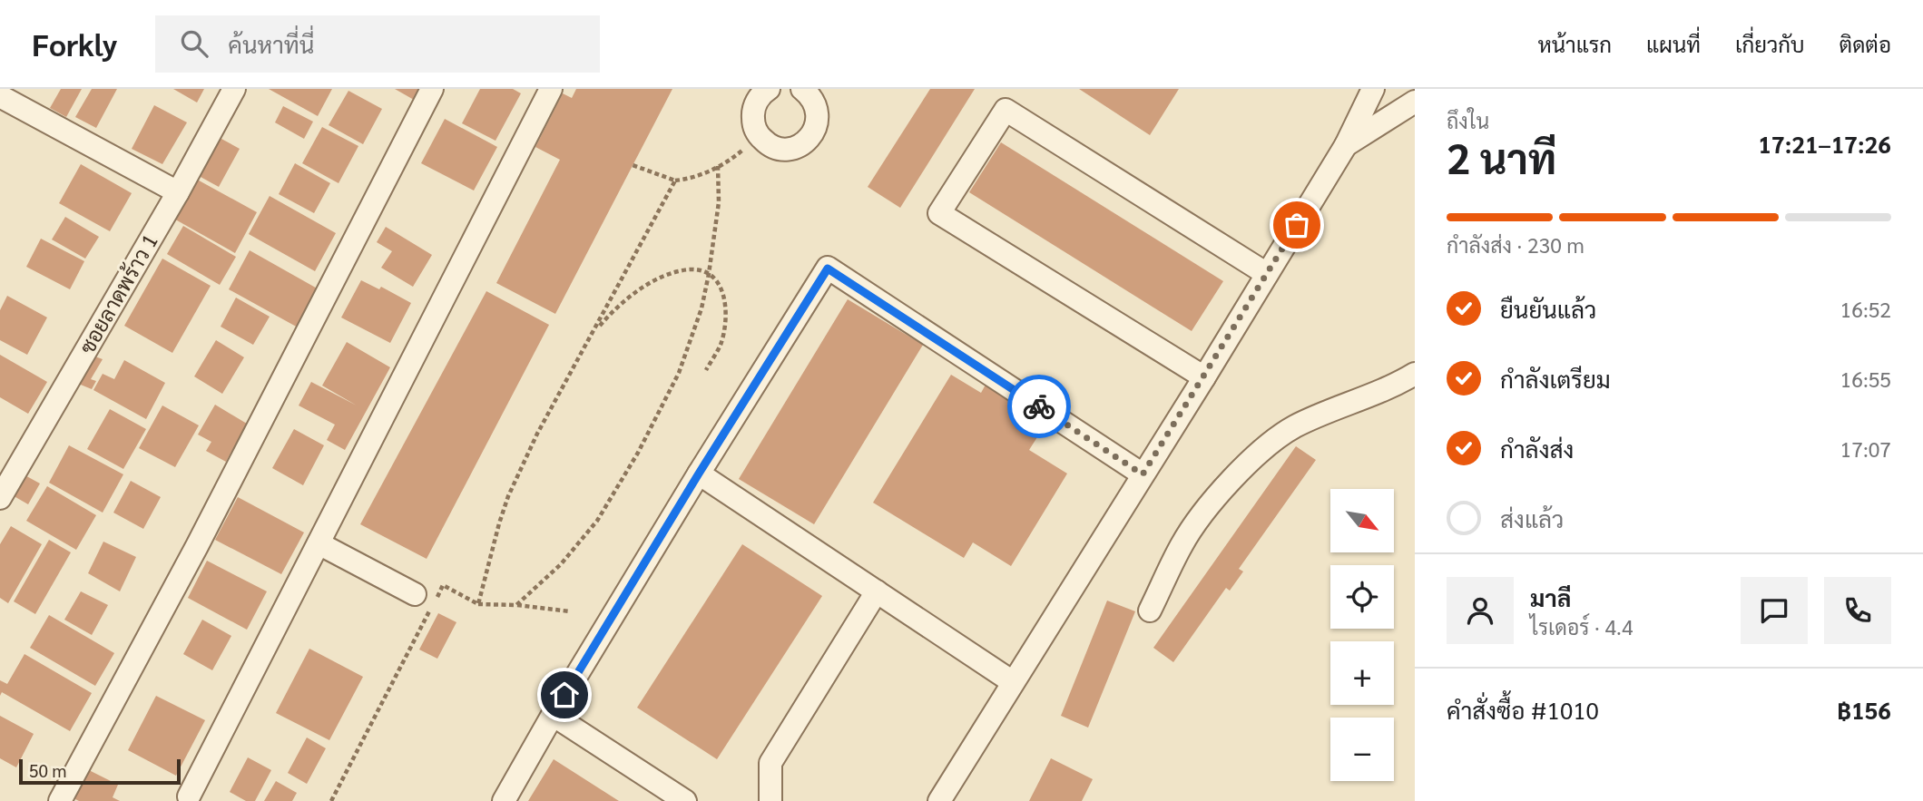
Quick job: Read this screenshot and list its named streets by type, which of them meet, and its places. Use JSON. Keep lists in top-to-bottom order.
{
  "streets": {
    "street": ["ซอยลาดพร้าว 1"]
  },
  "scale_bar": "50 m",
  "north": "bottom right",
  "page": {
    "header": "Forkly",
    "search": "ค้นหาที่นี่",
    "nav": [
      "หน้าแรก",
      "แผนที่",
      "เกี่ยวกับ",
      "ติดต่อ"
    ],
    "heading": ["2 นาที", "ถึงใน", "17:21–17:26"],
    "panel": [
      "มาลี",
      "ไรเดอร์ · 4.4",
      "คำสั่งซื้อ #1010",
      "฿156"
    ],
    "bar": "กำลังส่ง · 230 m",
    "list": [
      ["ยืนยันแล้ว", "16:52"],
      ["กำลังเตรียม", "16:55"],
      ["กำลังส่ง", "17:07"],
      "ส่งแล้ว"
    ],
    "map_buttons": ["+", "−"],
    "scale": "50 m"
  }
}
